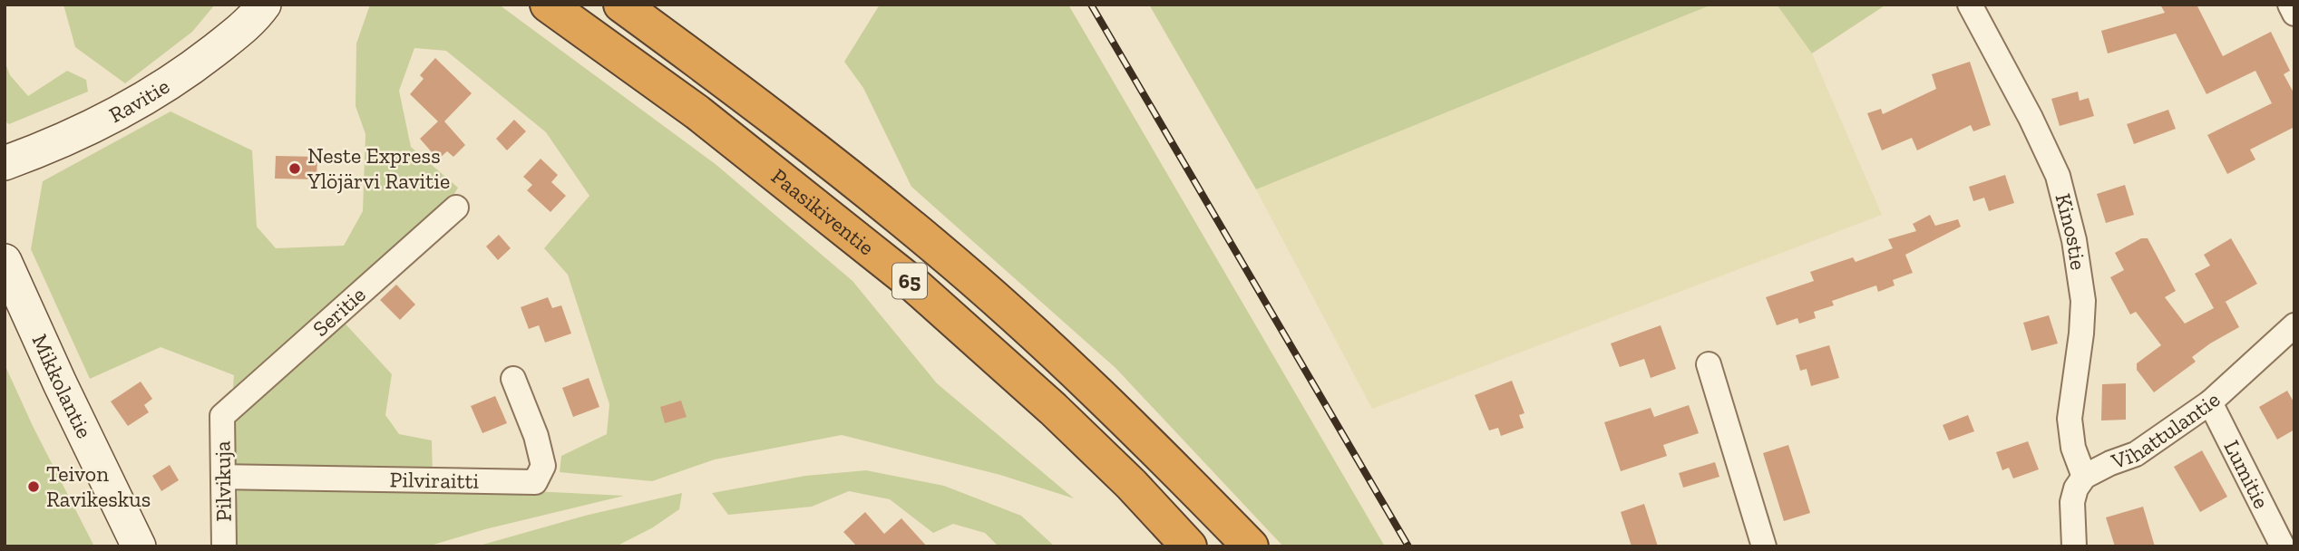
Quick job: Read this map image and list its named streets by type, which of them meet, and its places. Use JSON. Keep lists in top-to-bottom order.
{
  "streets": {
    "highway": ["Paasikiventie", "65"],
    "main road": ["Ravitie", "Mikkolantie"],
    "street": [
      "Kinostie",
      "Seritie",
      "Vihattulantie",
      "Lumitie",
      "Pilviraitti",
      "Pilvikuja"
    ]
  },
  "crossings": [
    ["Kinostie", "Vihattulantie"],
    ["Seritie", "Pilvikuja"],
    ["Vihattulantie", "Lumitie"],
    ["Pilviraitti", "Pilvikuja"]
  ],
  "places": ["Neste Express Ylöjärvi Ravitie", "Teivon Ravikeskus"]
}
